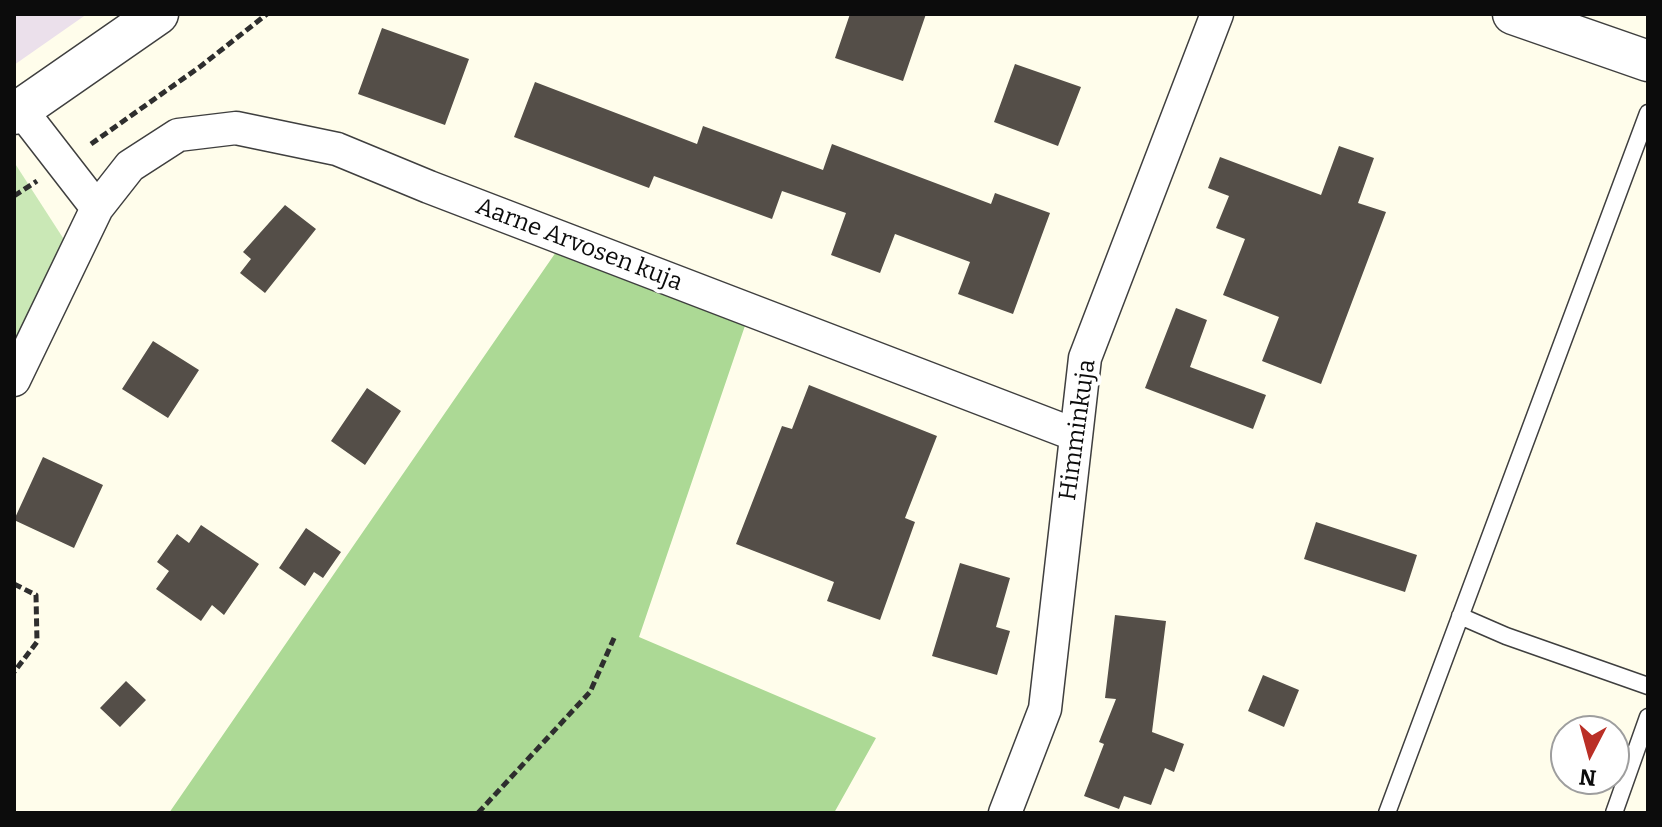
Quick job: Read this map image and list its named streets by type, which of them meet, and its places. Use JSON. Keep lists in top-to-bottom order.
{
  "streets": {
    "street": ["Aarne Arvosen kuja", "Himminkuja"]
  },
  "crossings": [
    ["Aarne Arvosen kuja", "Himminkuja"]
  ],
  "north": "bottom"
}
